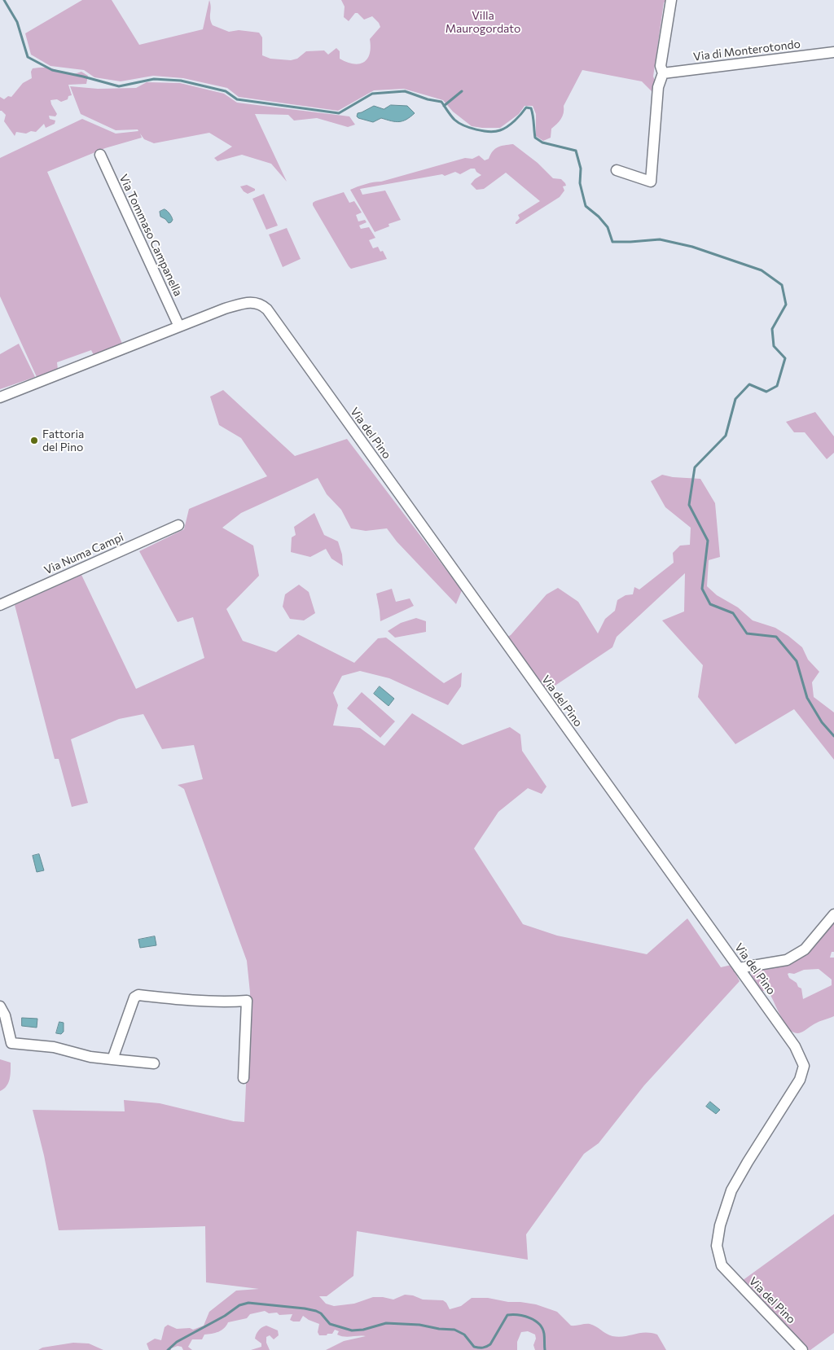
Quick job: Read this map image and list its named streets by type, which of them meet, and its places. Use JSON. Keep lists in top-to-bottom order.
{
  "streets": {
    "street": [
      "Via di Monterotondo",
      "Via Tommaso Campanella",
      "Via del Pino",
      "Via Numa Campi"
    ]
  },
  "crossings": [
    ["Via Tommaso Campanella", "Via del Pino"]
  ],
  "parks": ["Villa Maurogordato"],
  "places": ["Fattoria del Pino"]
}
